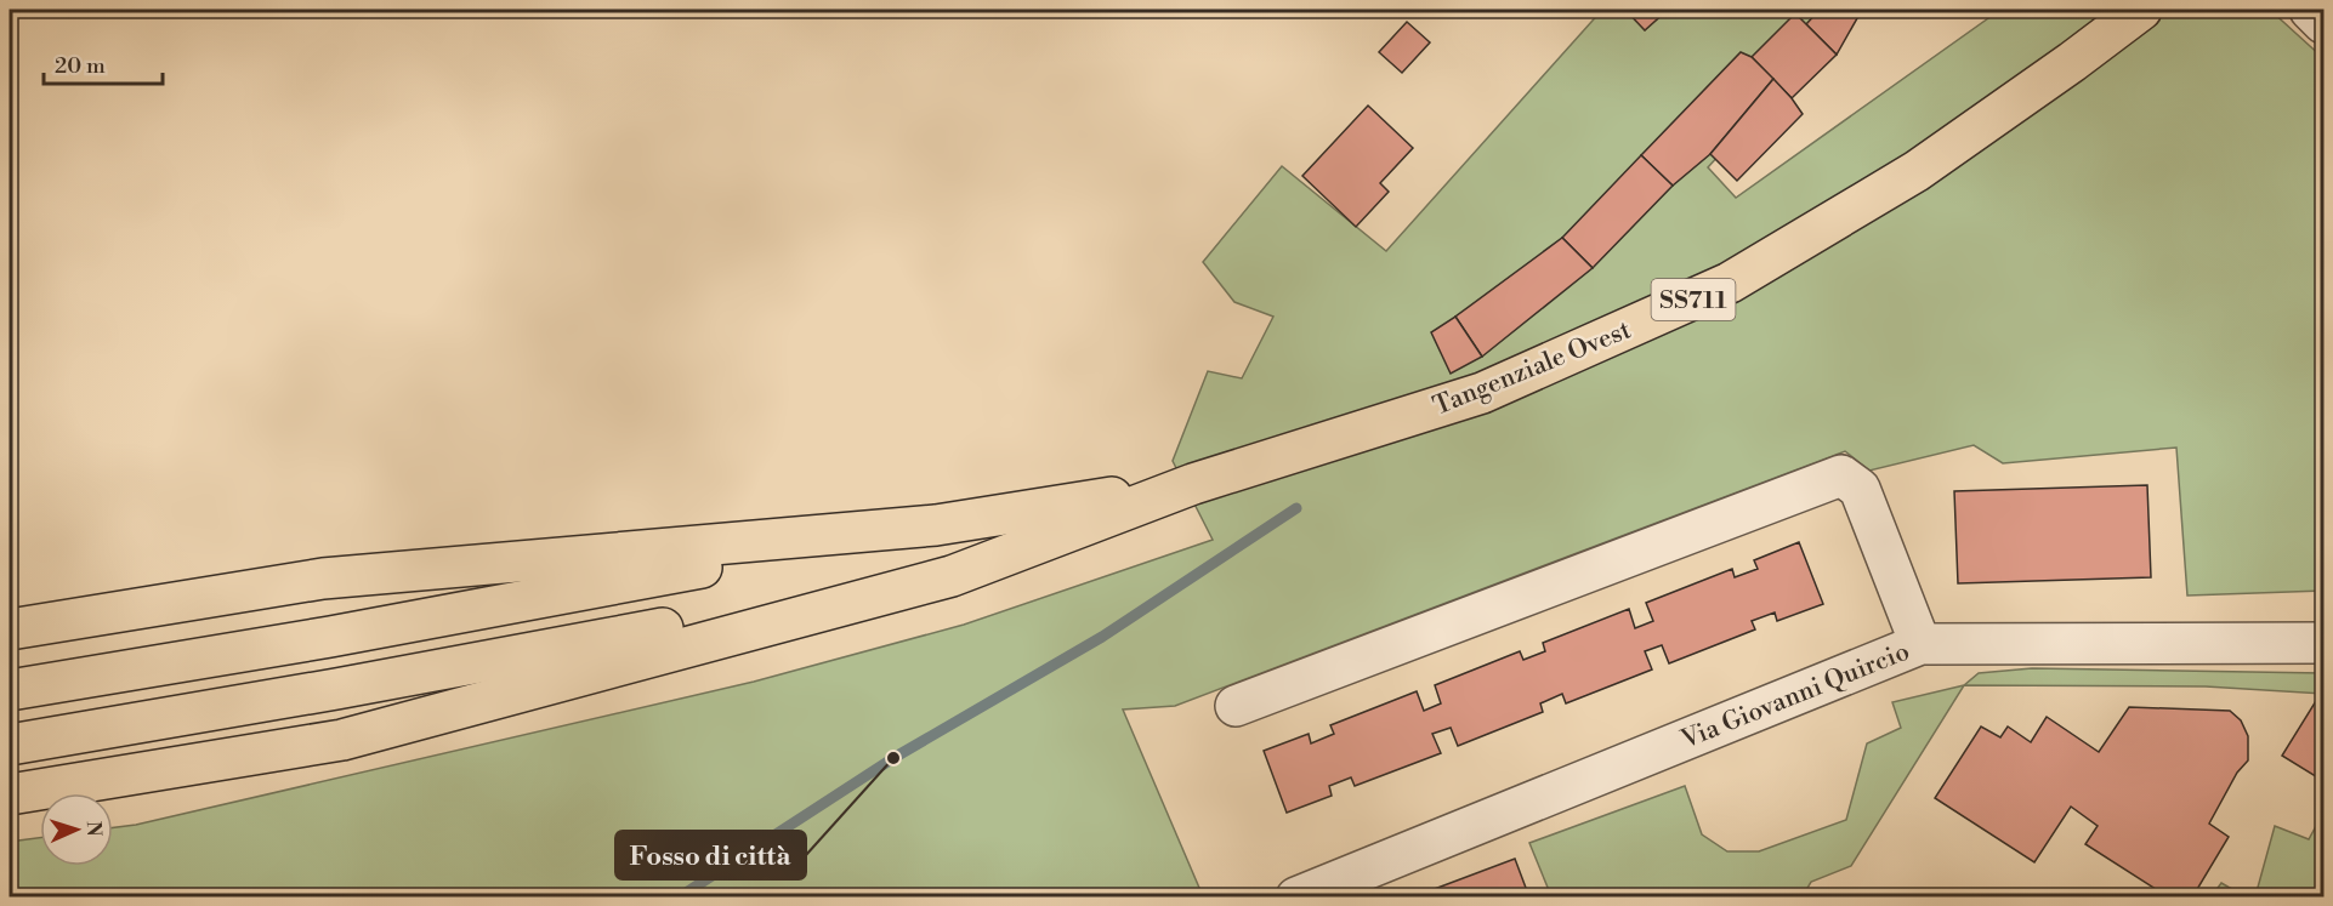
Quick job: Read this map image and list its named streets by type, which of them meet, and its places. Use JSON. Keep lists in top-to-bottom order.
{
  "streets": {
    "main road": ["SS711", "Tangenziale Ovest"],
    "street": ["Via Giovanni Quircio"]
  },
  "places": ["Fosso di città"],
  "scale_bar": "20 m",
  "north": "right"
}
